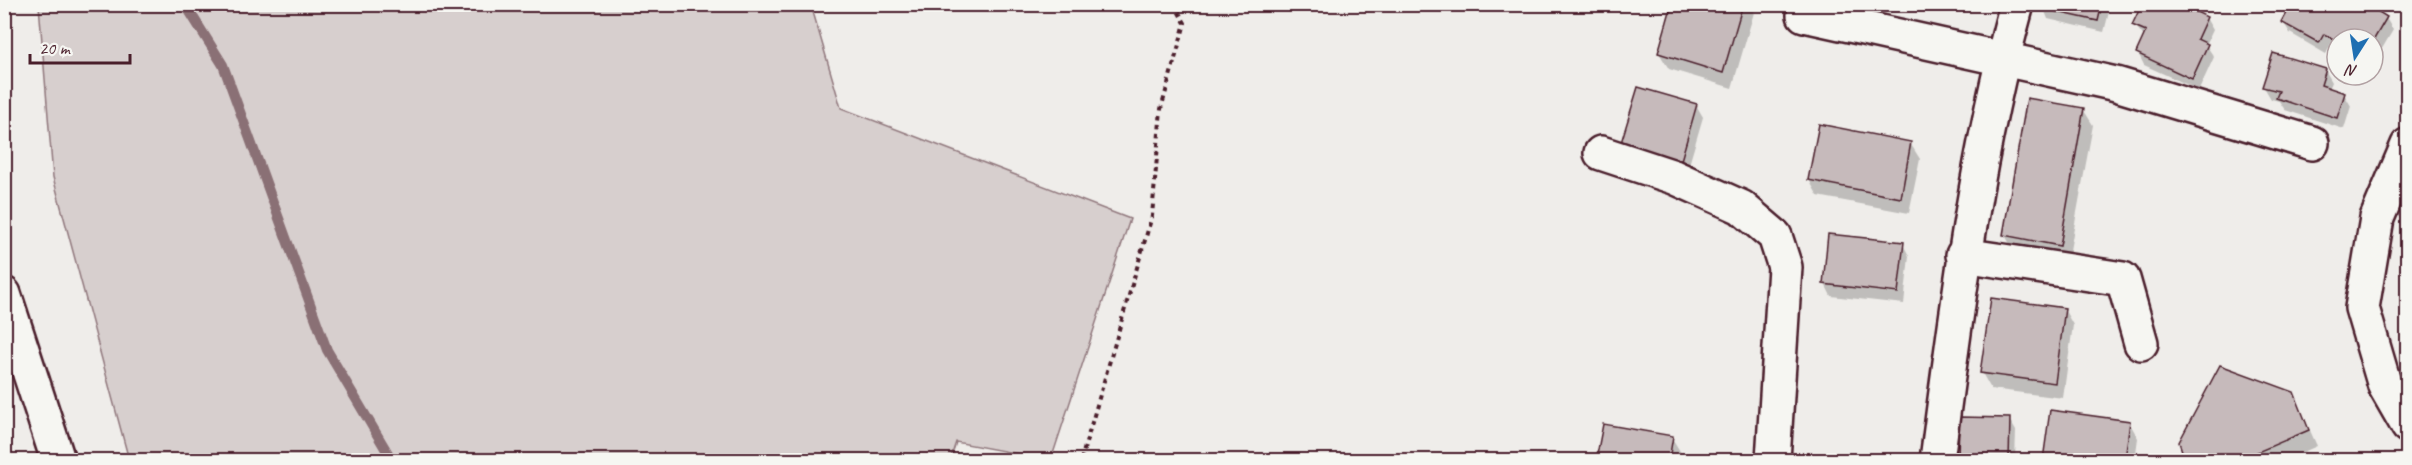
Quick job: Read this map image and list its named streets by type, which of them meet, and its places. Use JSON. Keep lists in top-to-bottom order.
{
  "scale_bar": "20 m",
  "north": "bottom"
}
